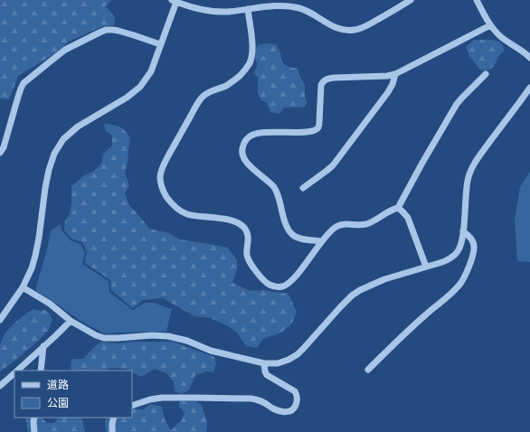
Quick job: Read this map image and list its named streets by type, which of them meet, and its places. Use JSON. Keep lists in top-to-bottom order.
{
  "legend": ["道路", "公園"]
}
